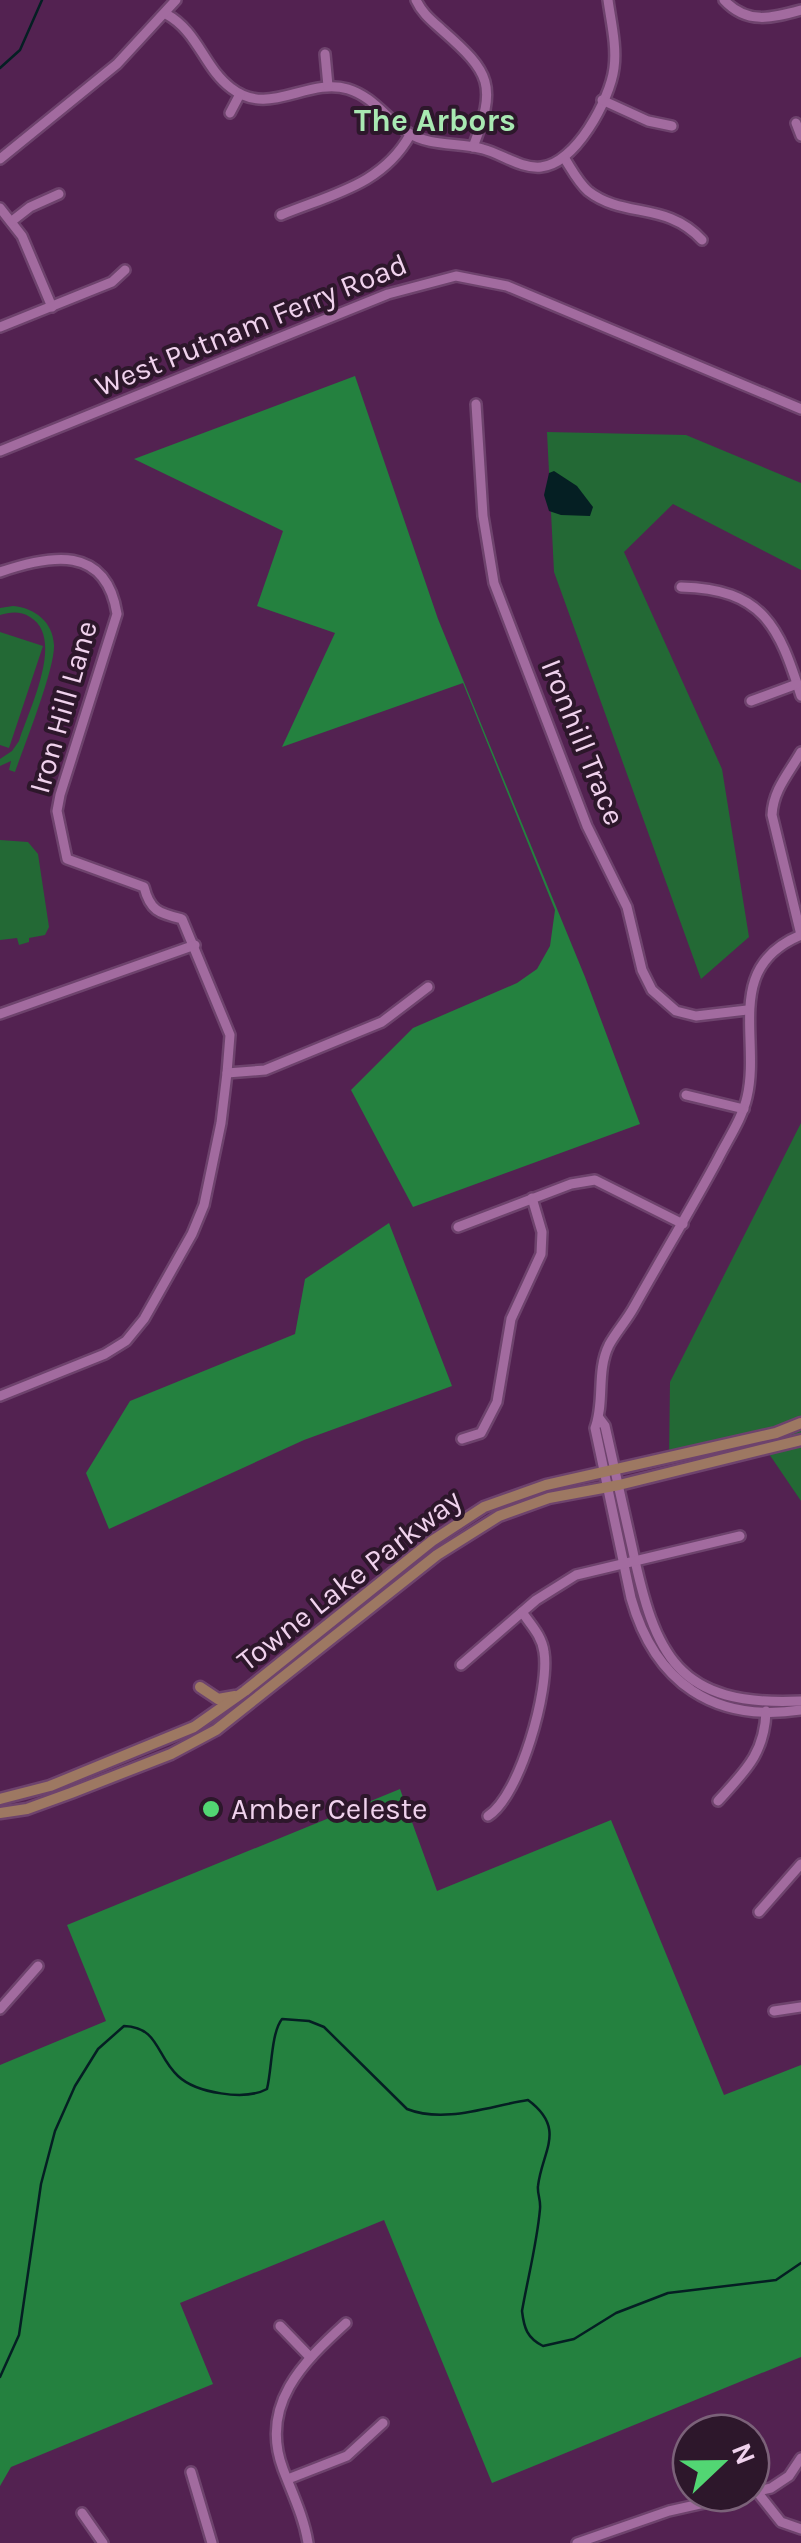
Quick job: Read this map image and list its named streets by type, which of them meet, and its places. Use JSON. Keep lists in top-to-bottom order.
{
  "streets": {
    "main road": ["Towne Lake Parkway"],
    "street": ["West Putnam Ferry Road", "Iron Hill Lane", "Ironhill Trace"]
  },
  "districts": ["The Arbors"],
  "places": ["Amber Celeste"],
  "north": "right"
}
